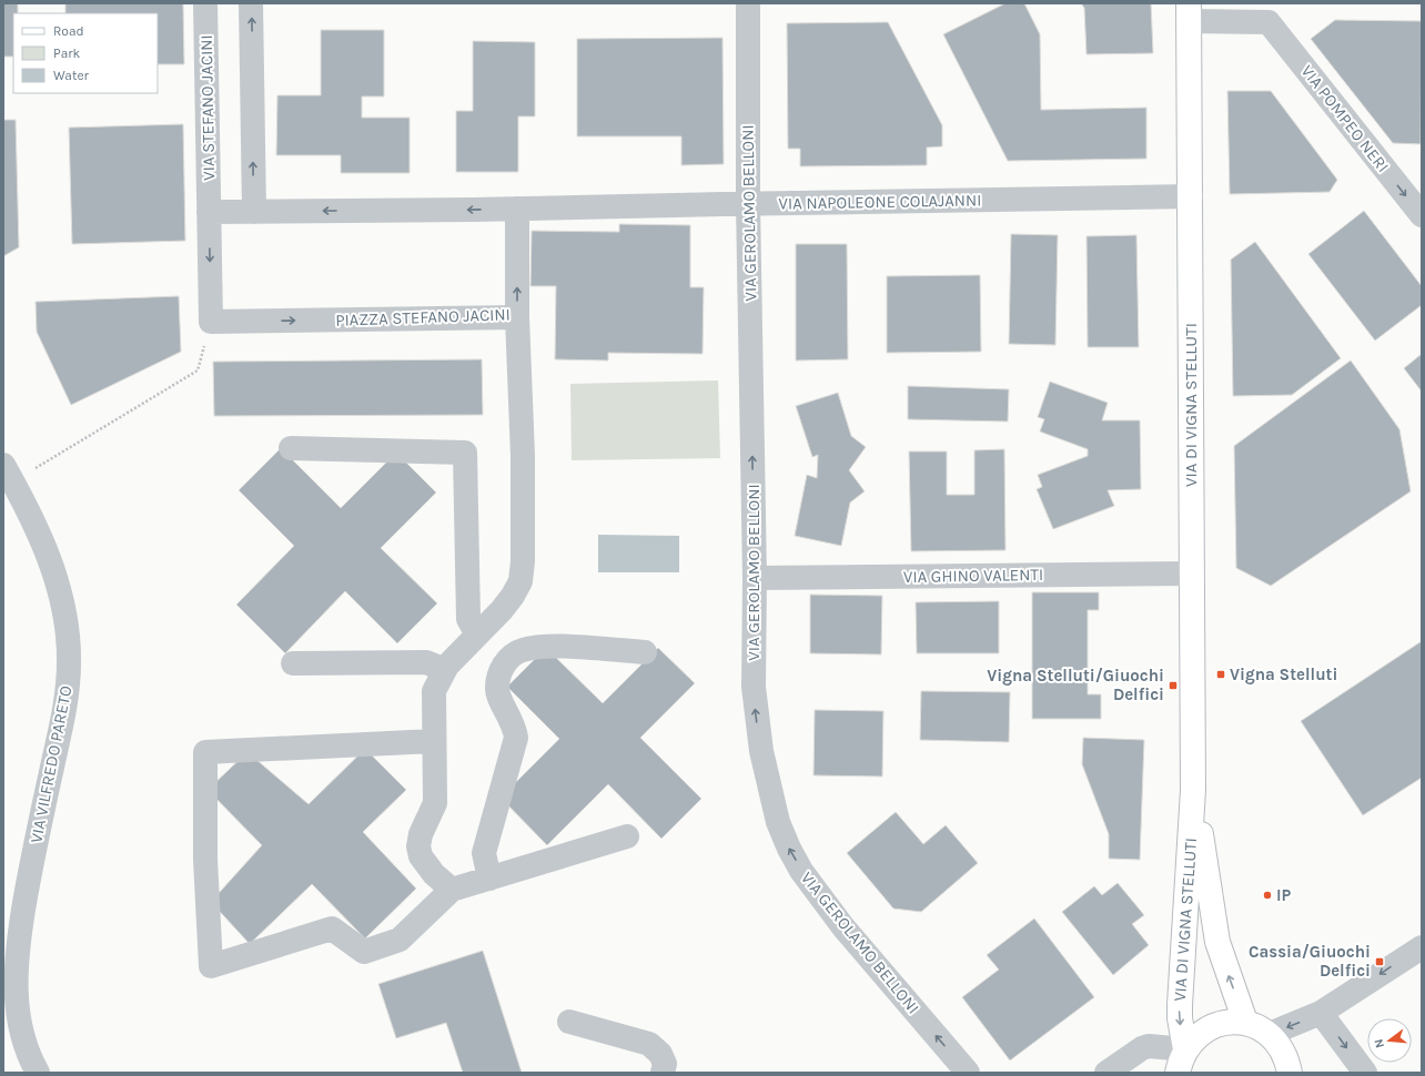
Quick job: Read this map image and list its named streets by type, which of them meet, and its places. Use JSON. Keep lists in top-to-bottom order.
{
  "streets": {
    "main road": ["VIA DI VIGNA STELLUTI"],
    "street": [
      "VIA STEFANO JACINI",
      "VIA POMPEO NERI",
      "VIA NAPOLEONE COLAJANNI",
      "VIA GEROLAMO BELLONI",
      "PIAZZA STEFANO JACINI",
      "VIA GHINO VALENTI",
      "VIA VILFREDO PARETO"
    ]
  },
  "crossings": [
    ["VIA STEFANO JACINI", "PIAZZA STEFANO JACINI"],
    ["VIA NAPOLEONE COLAJANNI", "VIA GEROLAMO BELLONI"],
    ["VIA NAPOLEONE COLAJANNI", "PIAZZA STEFANO JACINI"],
    ["VIA NAPOLEONE COLAJANNI", "VIA DI VIGNA STELLUTI"],
    ["VIA GEROLAMO BELLONI", "VIA GHINO VALENTI"],
    ["VIA DI VIGNA STELLUTI", "VIA GHINO VALENTI"]
  ],
  "one_way": ["VIA POMPEO NERI", "VIA GEROLAMO BELLONI"],
  "places": {
    "transit": ["Vigna Stelluti", "Vigna Stelluti/Giuochi Delfici", "Cassia/Giuochi Delfici"],
    "other": ["IP"]
  },
  "legend": ["Road", "Park", "Water"],
  "north": "left"
}
